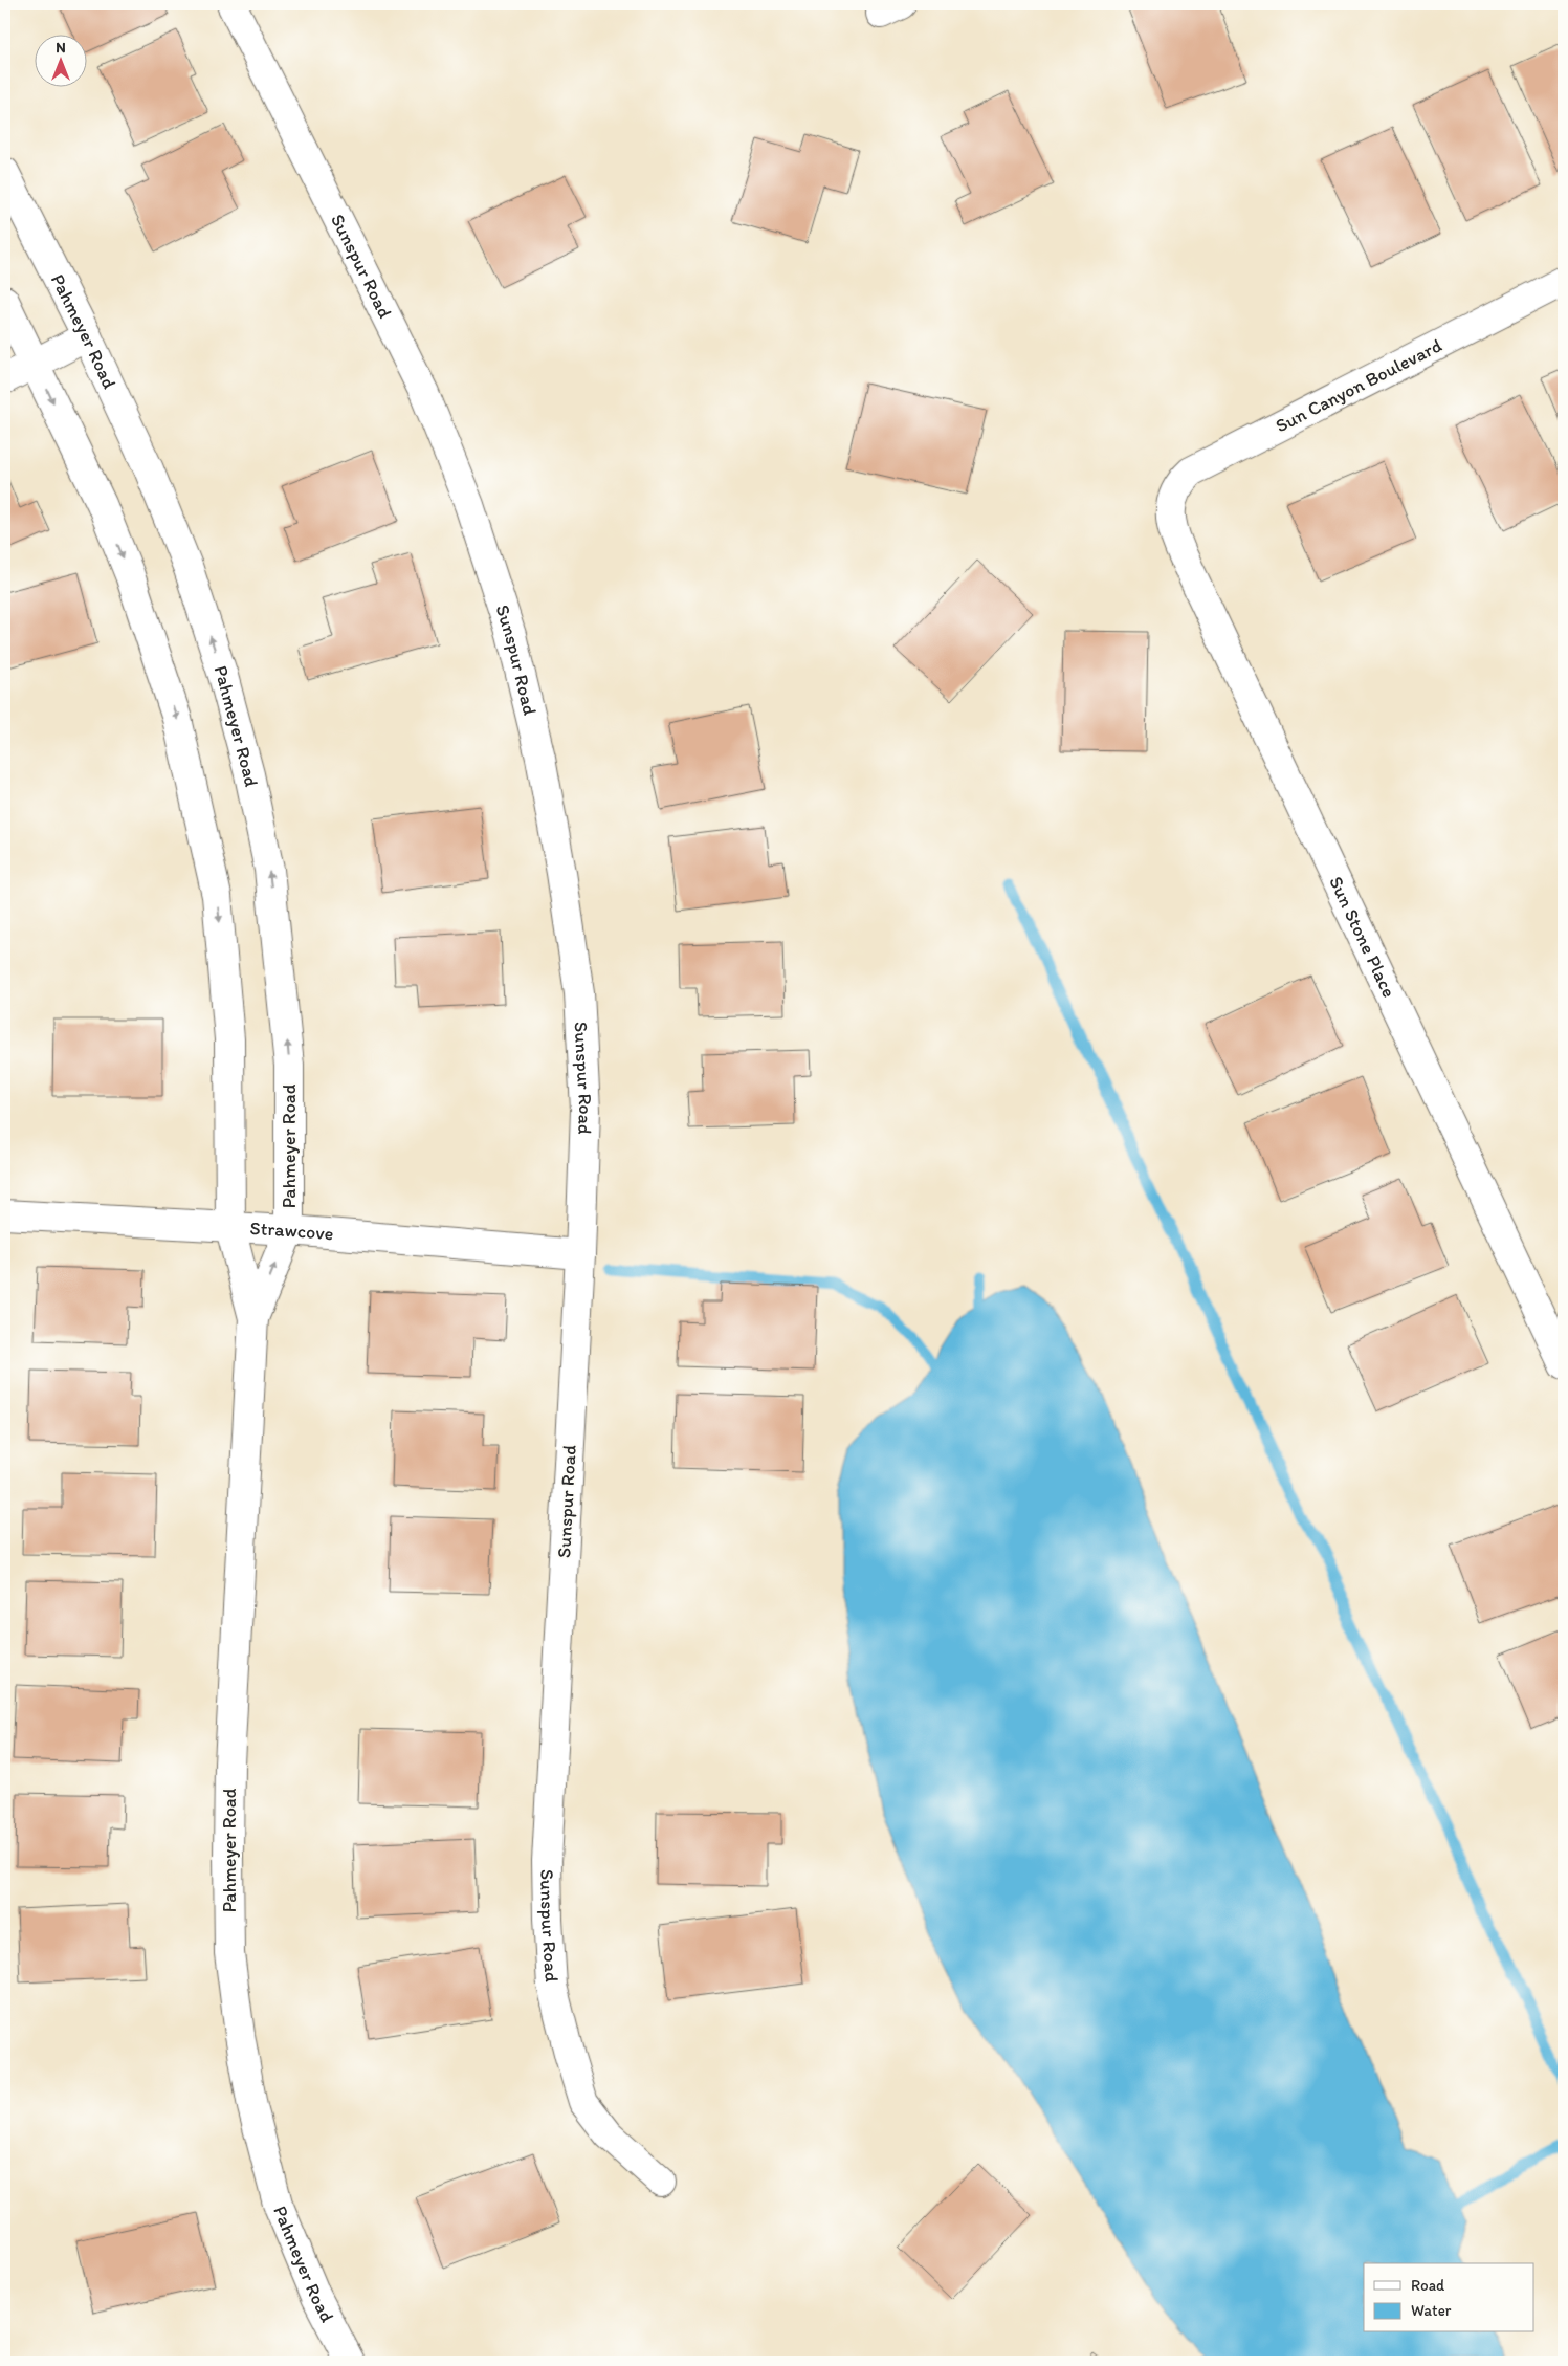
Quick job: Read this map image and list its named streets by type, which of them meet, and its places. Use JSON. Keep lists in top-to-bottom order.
{
  "streets": {
    "street": [
      "Sunspur Road",
      "Pahmeyer Road",
      "Sun Canyon Boulevard",
      "Sun Stone Place",
      "Strawcove"
    ]
  },
  "crossings": [
    ["Sunspur Road", "Strawcove"],
    ["Pahmeyer Road", "Strawcove"],
    ["Sun Canyon Boulevard", "Sun Stone Place"]
  ],
  "legend": ["Road", "Water"],
  "north": "top"
}
